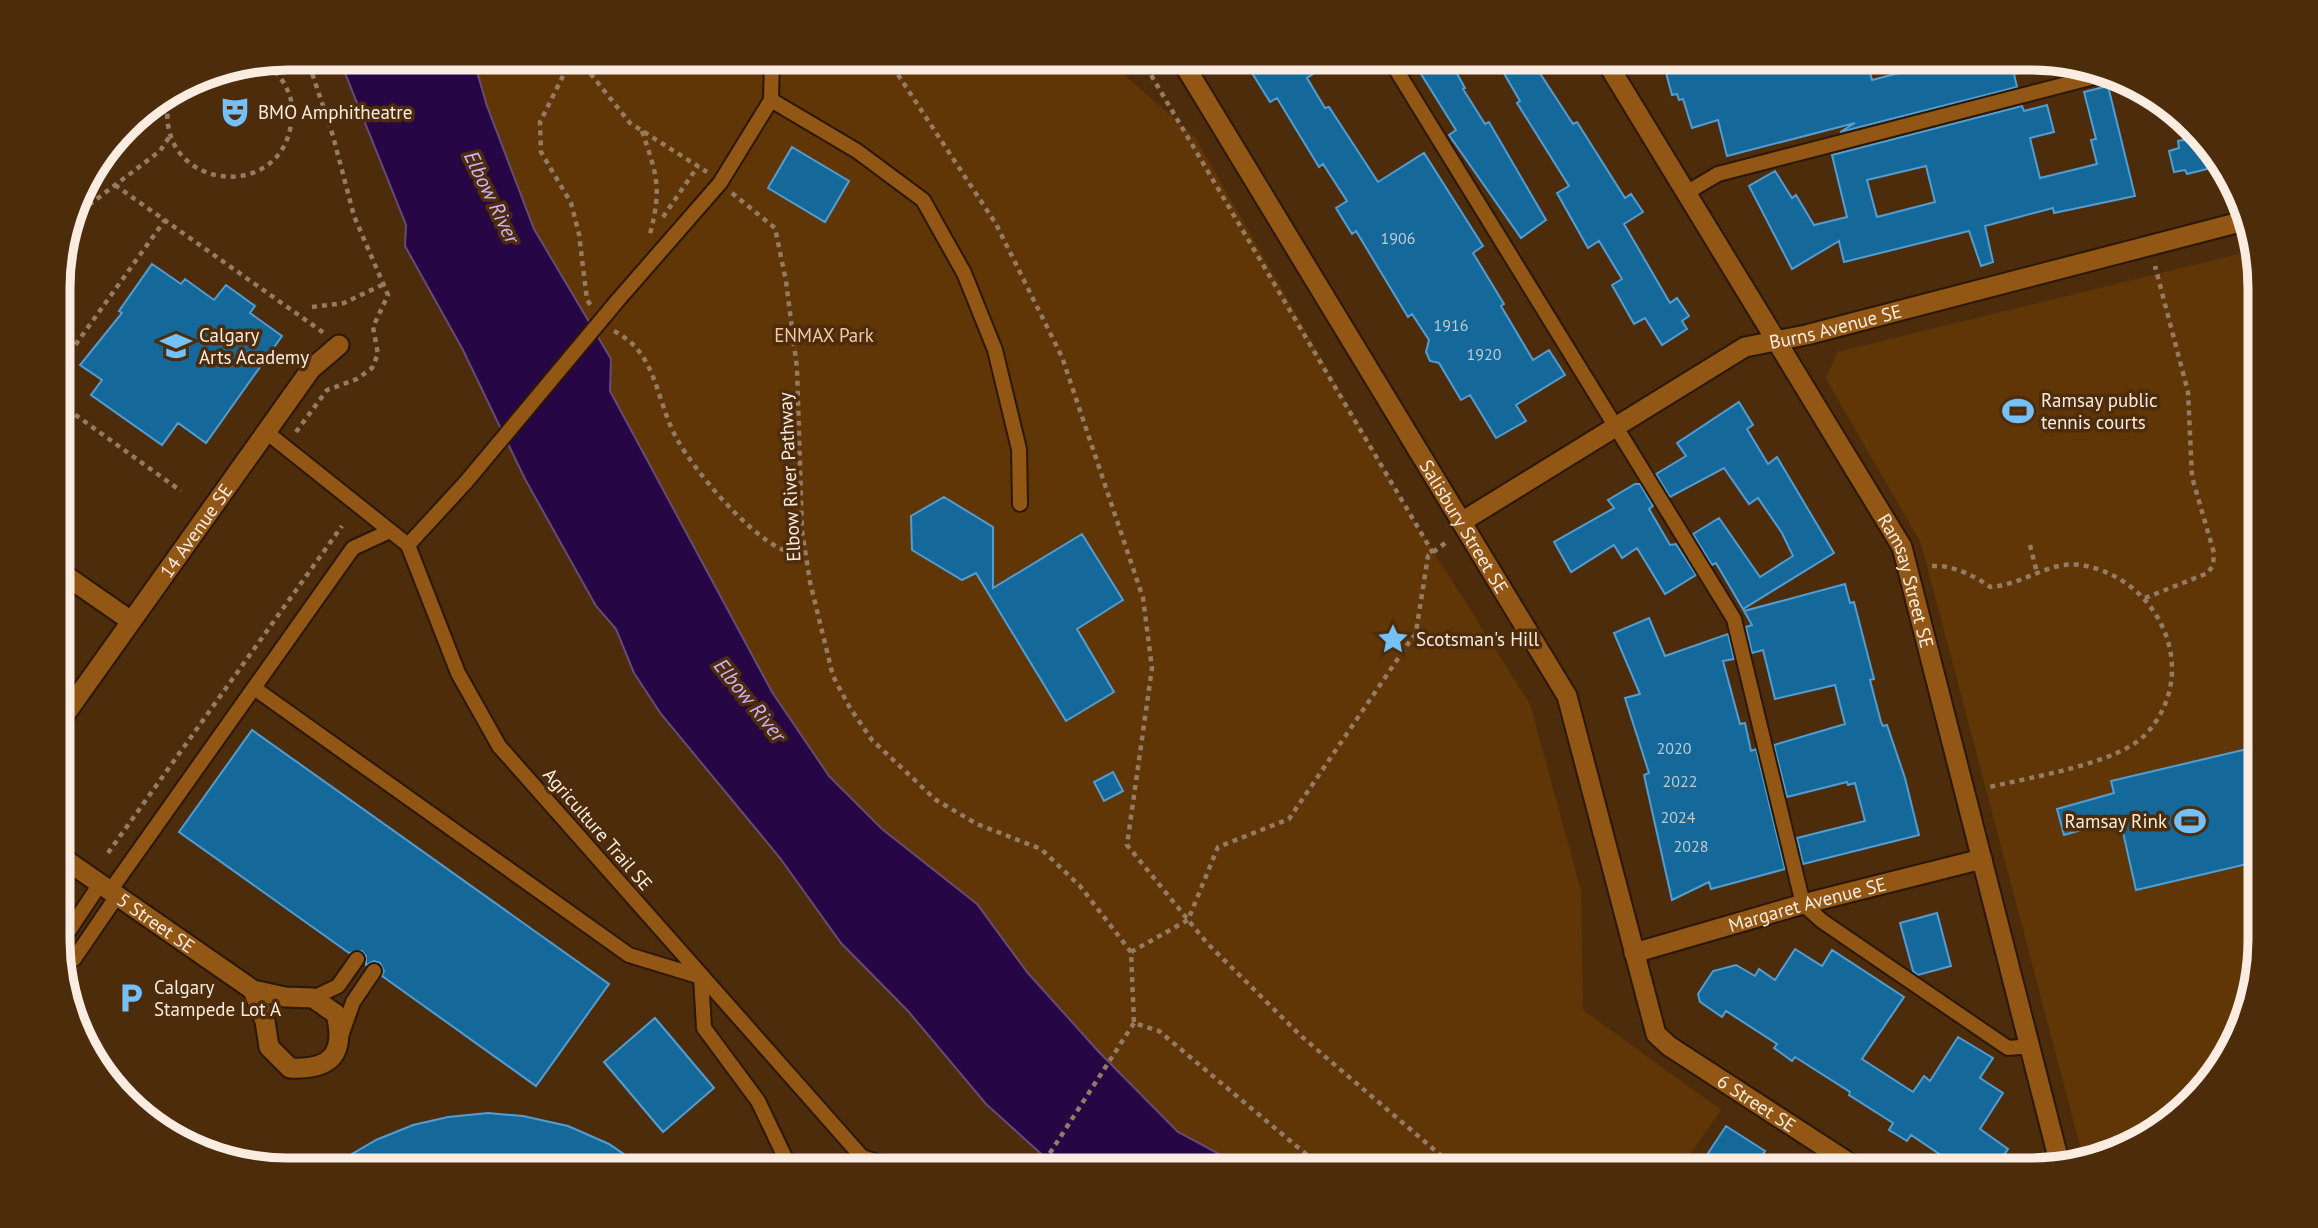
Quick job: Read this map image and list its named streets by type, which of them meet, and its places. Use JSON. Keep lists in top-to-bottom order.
{
  "streets": {
    "street": [
      "Burns Avenue SE",
      "Salisbury Street SE",
      "14 Avenue SE",
      "Ramsay Street SE",
      "Margaret Avenue SE",
      "5 Street SE",
      "6 Street SE"
    ],
    "lane": ["Agriculture Trail SE"],
    "path": ["Elbow River Pathway"]
  },
  "crossings": [
    ["Burns Avenue SE", "Salisbury Street SE"],
    ["Burns Avenue SE", "Ramsay Street SE"],
    ["Salisbury Street SE", "Margaret Avenue SE"],
    ["Salisbury Street SE", "6 Street SE"],
    ["Ramsay Street SE", "Margaret Avenue SE"]
  ],
  "water": ["Elbow River"],
  "parks": ["ENMAX Park"],
  "places": {
    "theatre": ["BMO Amphitheatre"],
    "school or university": ["Calgary Arts Academy"],
    "sports": ["Ramsay public tennis courts", "Ramsay Rink"],
    "place": ["Scotsman's Hill"],
    "parking": ["Calgary Stampede Lot A"]
  },
  "house_numbers": [
    "1906",
    "1916",
    "1920",
    "2020",
    "2022",
    "2024",
    "2028"
  ]
}
